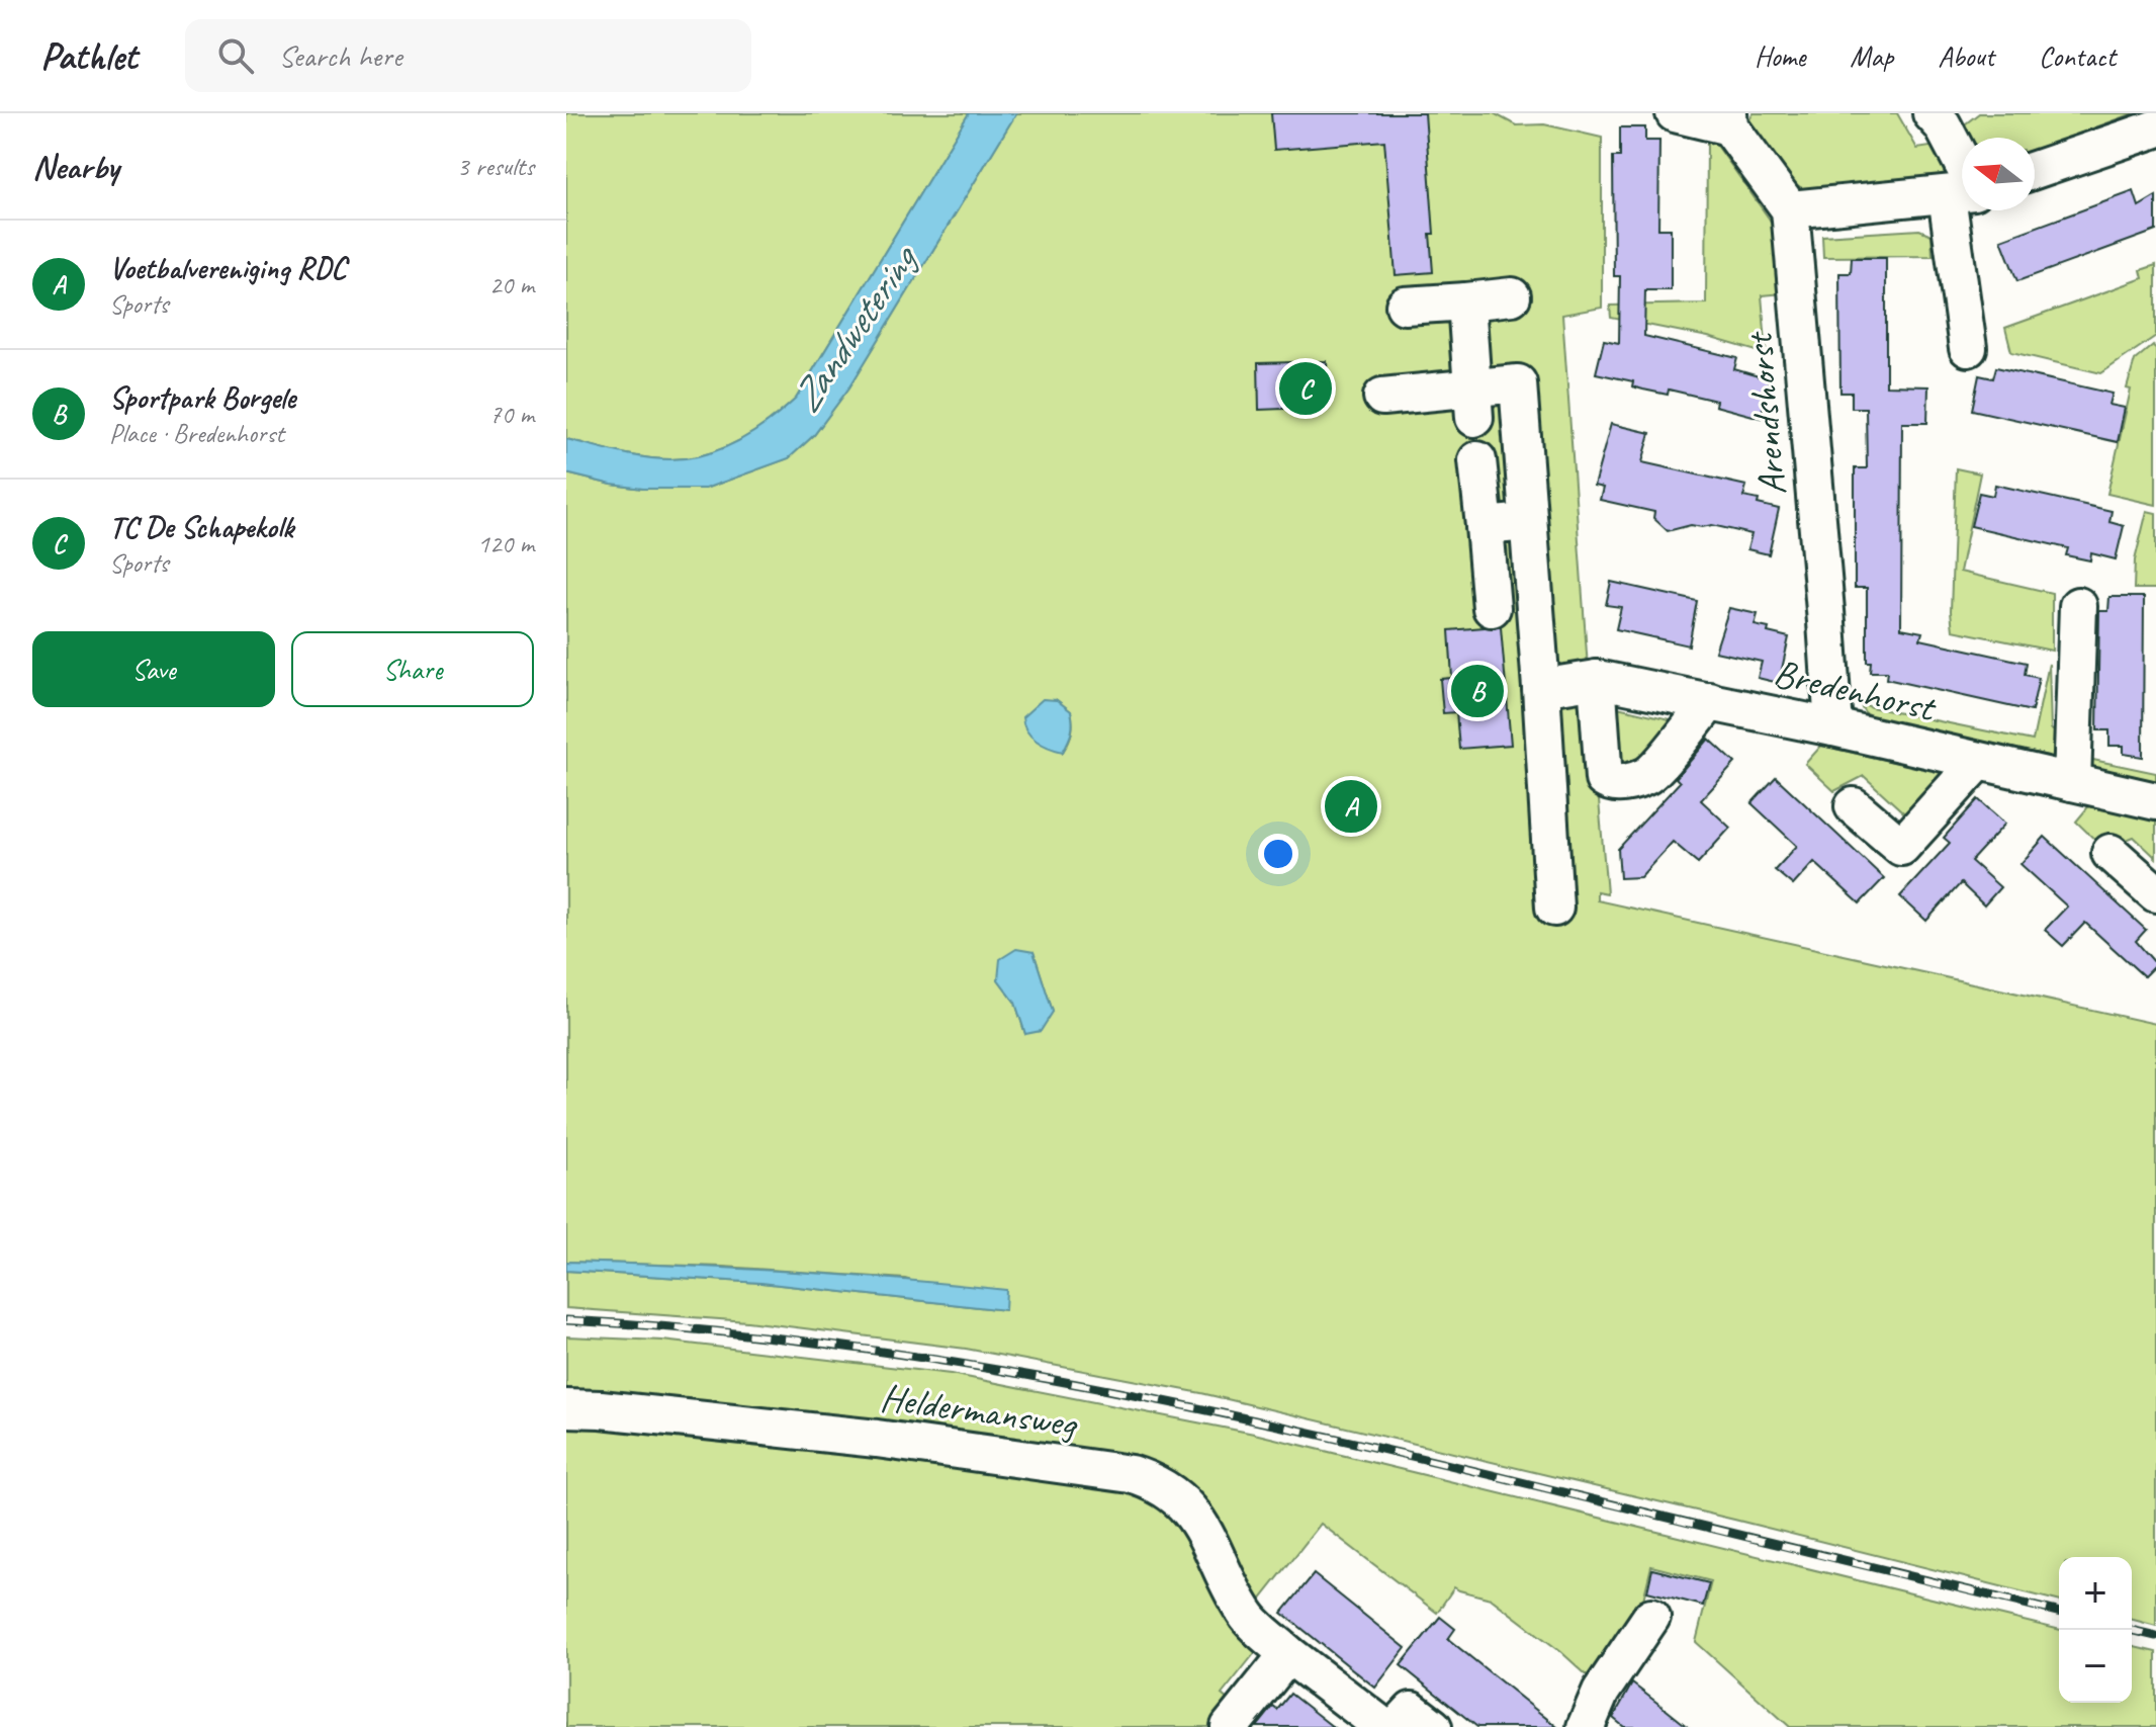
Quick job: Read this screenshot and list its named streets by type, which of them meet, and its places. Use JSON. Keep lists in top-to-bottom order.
{
  "streets": {
    "street": ["Arendshorst", "Bredenhorst", "Heldermansweg"]
  },
  "crossings": [
    ["Arendshorst", "Bredenhorst"]
  ],
  "water": ["Zandwetering"],
  "north": "left",
  "page": {
    "header": "Pathlet",
    "search": "Search here",
    "nav": [
      "Home",
      "Map",
      "About",
      "Contact"
    ],
    "heading": ["Nearby", "3 results"],
    "list": [
      {
        "mark": "A",
        "name": "Voetbalvereniging RDC",
        "note": "Sports",
        "value": "20 m"
      },
      {
        "mark": "B",
        "name": "Sportpark Borgele",
        "note": "Place · Bredenhorst",
        "value": "70 m"
      },
      {
        "mark": "C",
        "name": "TC De Schapekolk",
        "note": "Sports",
        "value": "120 m"
      }
    ],
    "pins": ["C", "B", "A"],
    "buttons": ["Save", "Share"],
    "map_buttons": ["+", "−"]
  }
}
